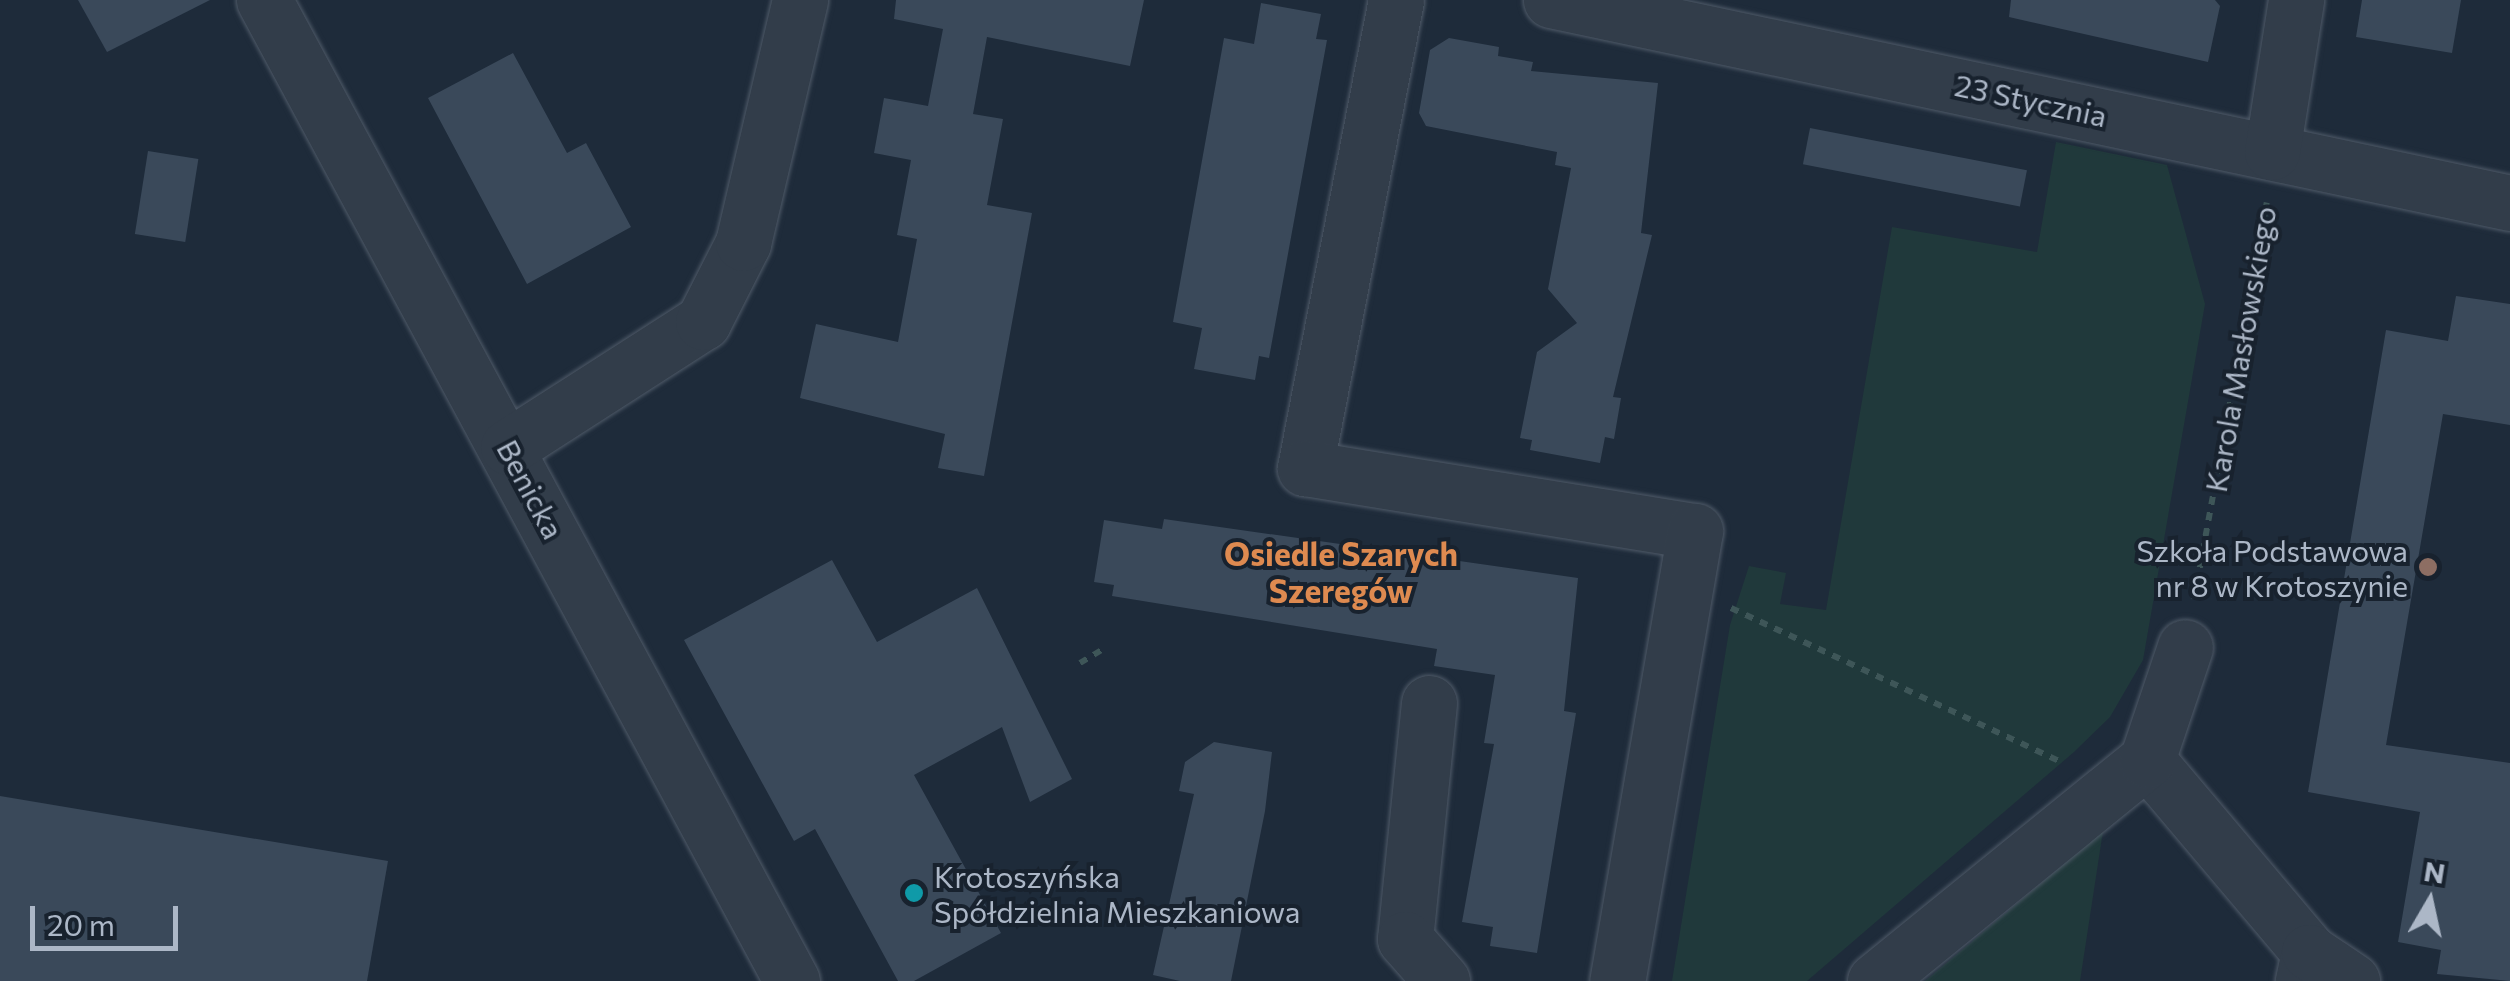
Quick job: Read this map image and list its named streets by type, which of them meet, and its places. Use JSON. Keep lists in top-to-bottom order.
{
  "streets": {
    "street": ["23 Stycznia", "Benicka"],
    "path": ["Karola Masłowskiego"]
  },
  "crossings": [
    ["23 Stycznia", "Karola Masłowskiego"]
  ],
  "districts": ["Osiedle Szarych Szeregów"],
  "places": ["Szkoła Podstawowa nr 8 w Krotoszynie", "Krotoszyńska Spółdzielnia Mieszkaniowa"],
  "scale_bar": "20 m",
  "north": "top"
}
